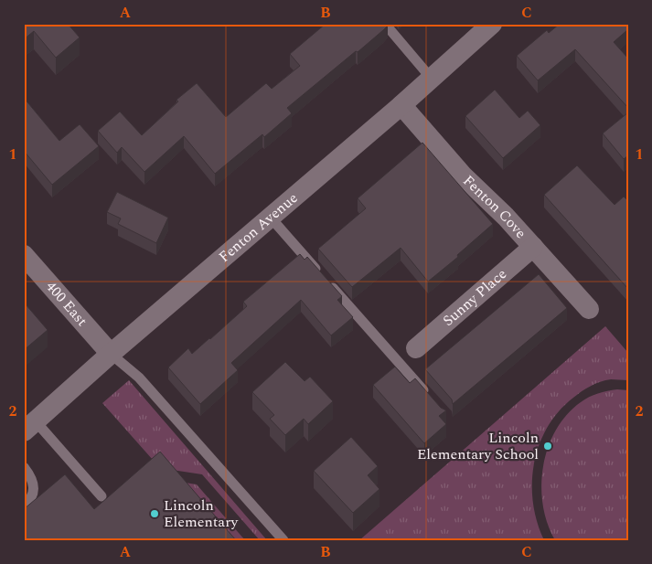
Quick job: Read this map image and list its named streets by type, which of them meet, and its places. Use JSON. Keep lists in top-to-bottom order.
{
  "streets": {
    "street": [
      "Fenton Cove",
      "Fenton Avenue",
      "Sunny Place",
      "400 East"
    ]
  },
  "crossings": [
    ["Fenton Cove", "Fenton Avenue"],
    ["Fenton Cove", "Sunny Place"],
    ["Fenton Avenue", "400 East"]
  ],
  "places": ["Lincoln Elementary School", "Lincoln Elementary"],
  "grid": {
    "columns": ["A", "B", "C"],
    "rows": ["1", "2"]
  }
}
